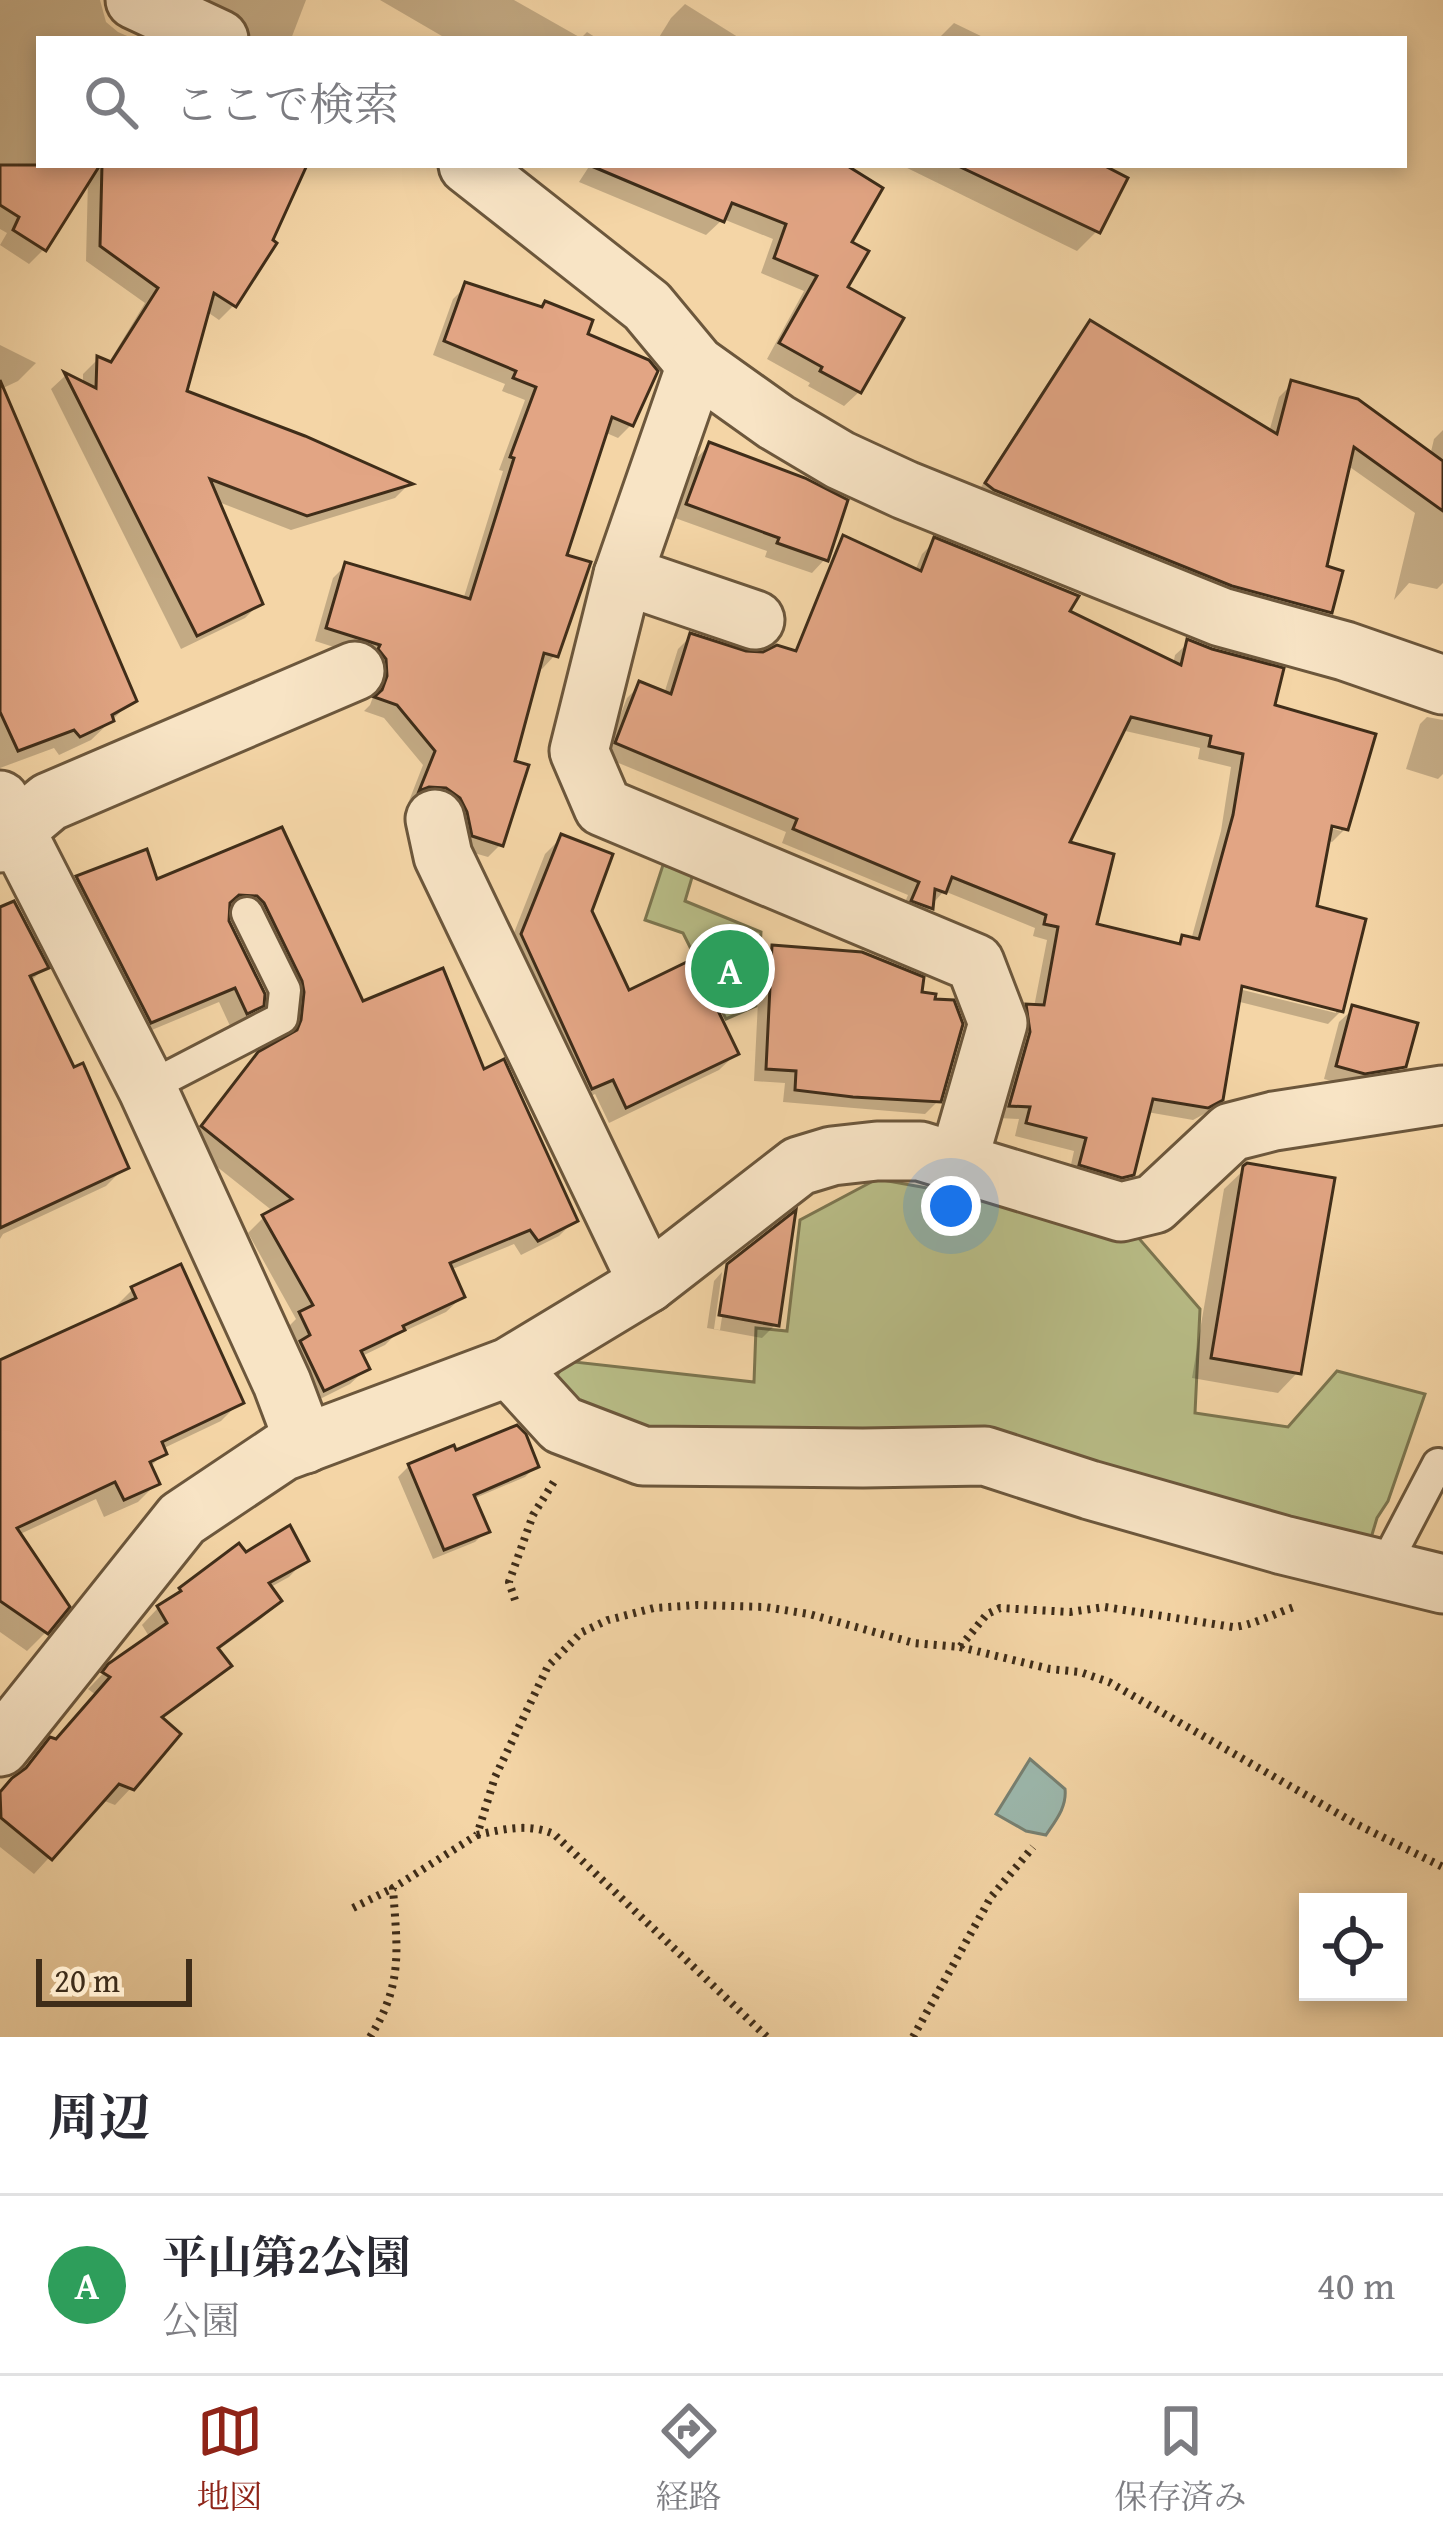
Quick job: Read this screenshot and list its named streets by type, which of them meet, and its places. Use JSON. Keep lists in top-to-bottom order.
{
  "scale_bar": "20 m",
  "page": {
    "search": "ここで検索",
    "pins": "A",
    "scale": "20 m",
    "heading": "周辺",
    "list": [
      {
        "mark": "A",
        "name": "平山第2公園",
        "note": "公園",
        "value": "40 m"
      }
    ],
    "nav": ["地図", "経路", "保存済み"]
  }
}
